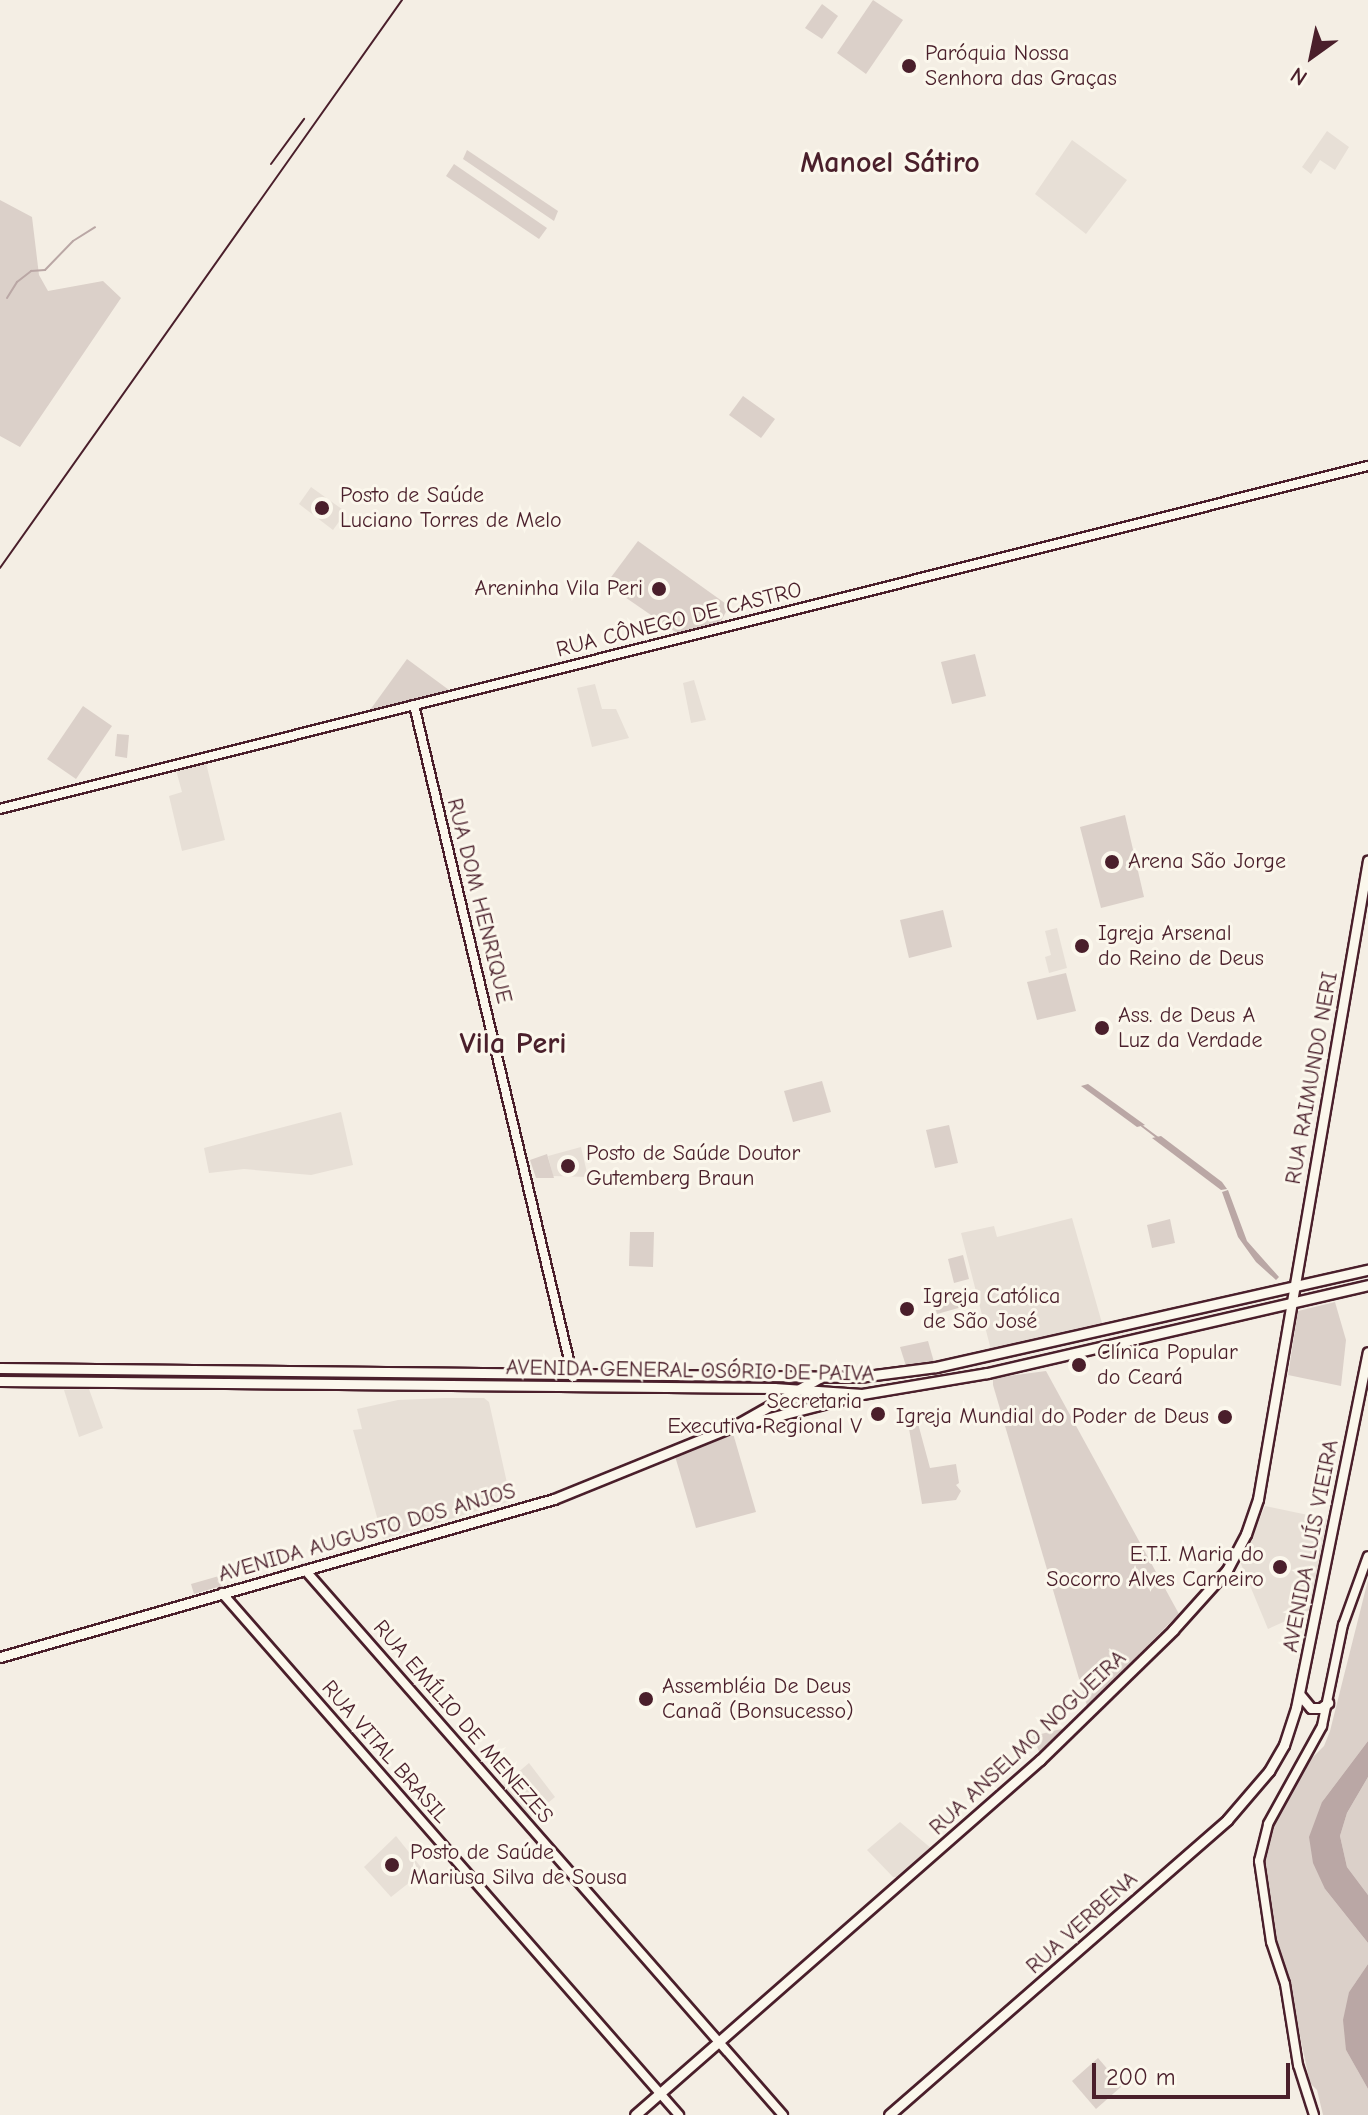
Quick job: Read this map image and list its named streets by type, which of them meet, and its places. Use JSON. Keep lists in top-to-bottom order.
{
  "streets": {
    "main road": [
      "RUA RAIMUNDO NERI",
      "AVENIDA GENERAL OSÓRIO DE PAIVA",
      "AVENIDA AUGUSTO DOS ANJOS",
      "AVENIDA LUÍS VIEIRA",
      "RUA ANSELMO NOGUEIRA",
      "RUA VERBENA"
    ],
    "street": [
      "RUA CÔNEGO DE CASTRO",
      "RUA DOM HENRIQUE",
      "RUA EMÍLIO DE MENEZES",
      "RUA VITAL BRASIL"
    ]
  },
  "crossings": [
    ["RUA CÔNEGO DE CASTRO", "RUA DOM HENRIQUE"],
    ["RUA DOM HENRIQUE", "AVENIDA GENERAL OSÓRIO DE PAIVA"],
    ["RUA RAIMUNDO NERI", "AVENIDA GENERAL OSÓRIO DE PAIVA"],
    ["RUA RAIMUNDO NERI", "RUA ANSELMO NOGUEIRA"],
    ["AVENIDA GENERAL OSÓRIO DE PAIVA", "AVENIDA AUGUSTO DOS ANJOS"],
    ["AVENIDA GENERAL OSÓRIO DE PAIVA", "RUA ANSELMO NOGUEIRA"],
    ["AVENIDA AUGUSTO DOS ANJOS", "RUA EMÍLIO DE MENEZES"],
    ["AVENIDA AUGUSTO DOS ANJOS", "RUA VITAL BRASIL"],
    ["AVENIDA LUÍS VIEIRA", "RUA VERBENA"],
    ["RUA EMÍLIO DE MENEZES", "RUA ANSELMO NOGUEIRA"],
    ["RUA ANSELMO NOGUEIRA", "RUA VITAL BRASIL"]
  ],
  "districts": ["Manoel Sátiro", "Vila Peri"],
  "places": [
    "Paróquia Nossa Senhora das Graças",
    "Posto de Saúde Luciano Torres de Melo",
    "Areninha Vila Peri",
    "Arena São Jorge",
    "Igreja Arsenal do Reino de Deus",
    "Ass. de Deus A Luz da Verdade",
    "Posto de Saúde Doutor Gutemberg Braun",
    "Igreja Católica de São José",
    "Clínica Popular do Ceará",
    "Secretaria Executiva Regional V",
    "Igreja Mundial do Poder de Deus",
    "E.T.I. Maria do Socorro Alves Carneiro",
    "Assembléia De Deus Canaã (Bonsucesso)",
    "Posto de Saúde Mariusa Silva de Sousa"
  ],
  "scale_bar": "200 m",
  "north": "bottom left"
}
